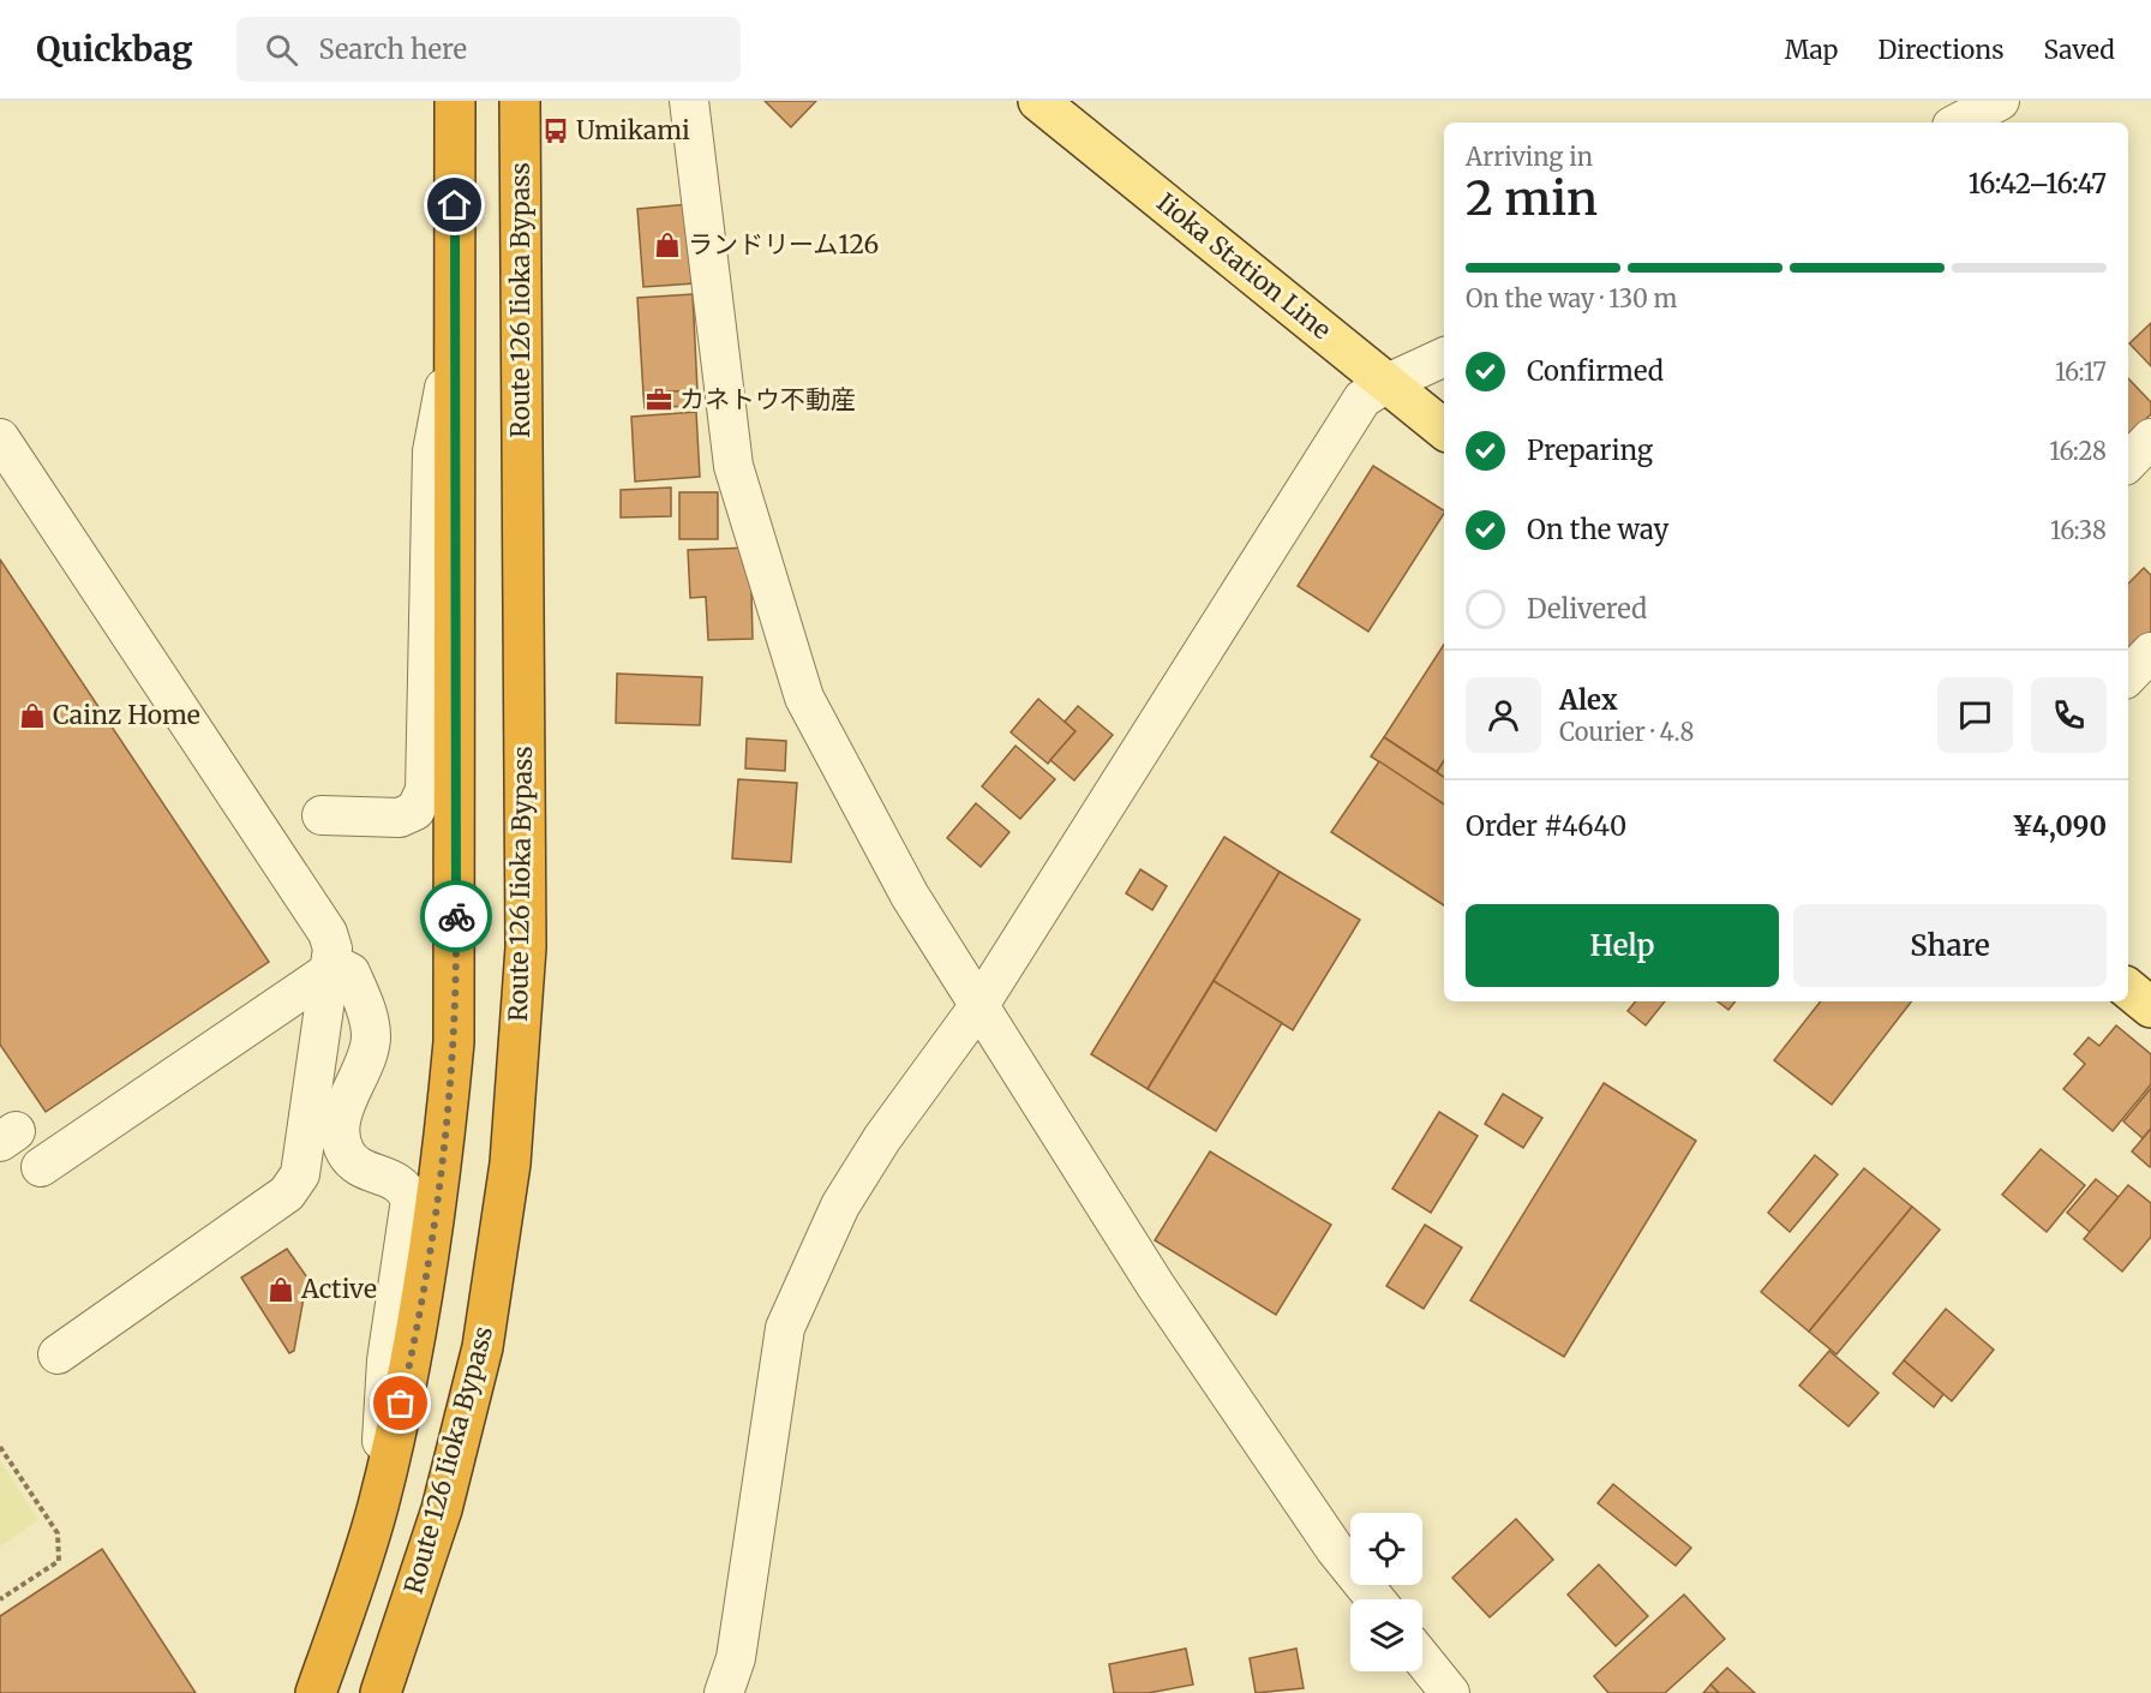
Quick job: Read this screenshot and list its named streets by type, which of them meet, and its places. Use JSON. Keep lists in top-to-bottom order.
{
  "streets": {
    "highway": ["Route 126 Iioka Bypass"],
    "main road": ["Iioka Station Line"]
  },
  "places": {
    "bus stop": ["Umikami"],
    "shop": ["ランドリーム126", "Cainz Home", "Active"],
    "office": ["カネトウ不動産"]
  },
  "page": {
    "header": "Quickbag",
    "search": "Search here",
    "nav": ["Map", "Directions", "Saved"],
    "heading": ["2 min", "Arriving in", "16:42–16:47"],
    "panel": [
      "Alex",
      "Courier · 4.8",
      "Order #4640",
      "¥4,090"
    ],
    "bar": "On the way · 130 m",
    "list": [
      ["Confirmed", "16:17"],
      ["Preparing", "16:28"],
      ["On the way", "16:38"],
      "Delivered"
    ],
    "buttons": ["Help", "Share"]
  }
}
